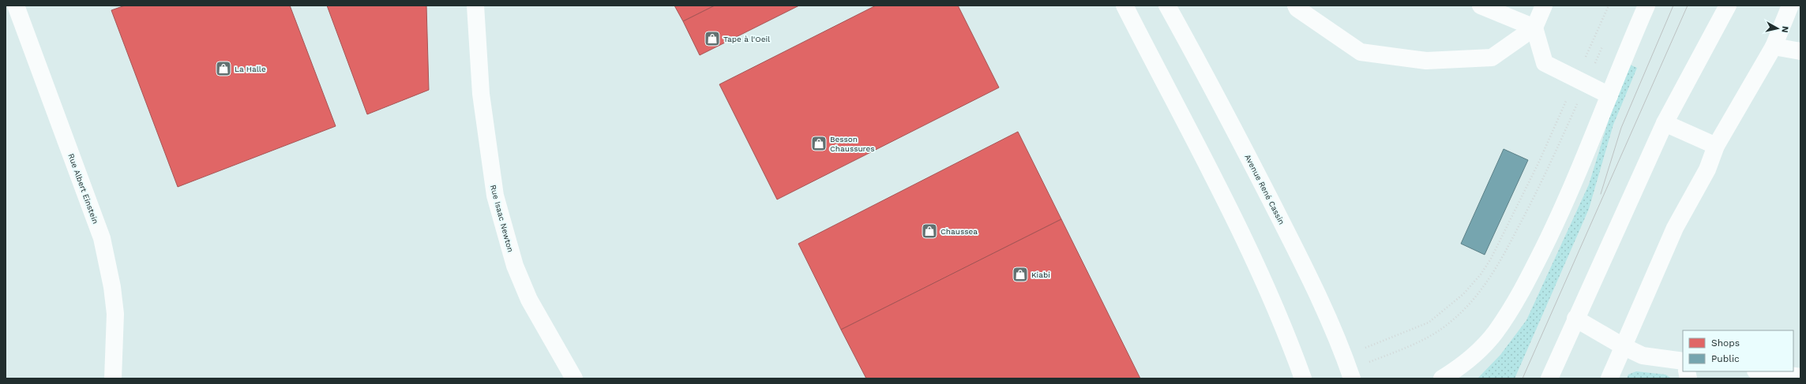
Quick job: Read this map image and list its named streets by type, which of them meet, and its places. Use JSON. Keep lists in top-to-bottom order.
{
  "streets": {
    "street": ["Rue Albert Einstein", "Avenue René Cassin", "Rue Isaac Newton"]
  },
  "places": {
    "shop": [
      "Tape à l'Oeil",
      "La Halle",
      "Besson Chaussures",
      "Chaussea",
      "Kiabi"
    ]
  },
  "legend": ["Shops", "Public"],
  "north": "right"
}
